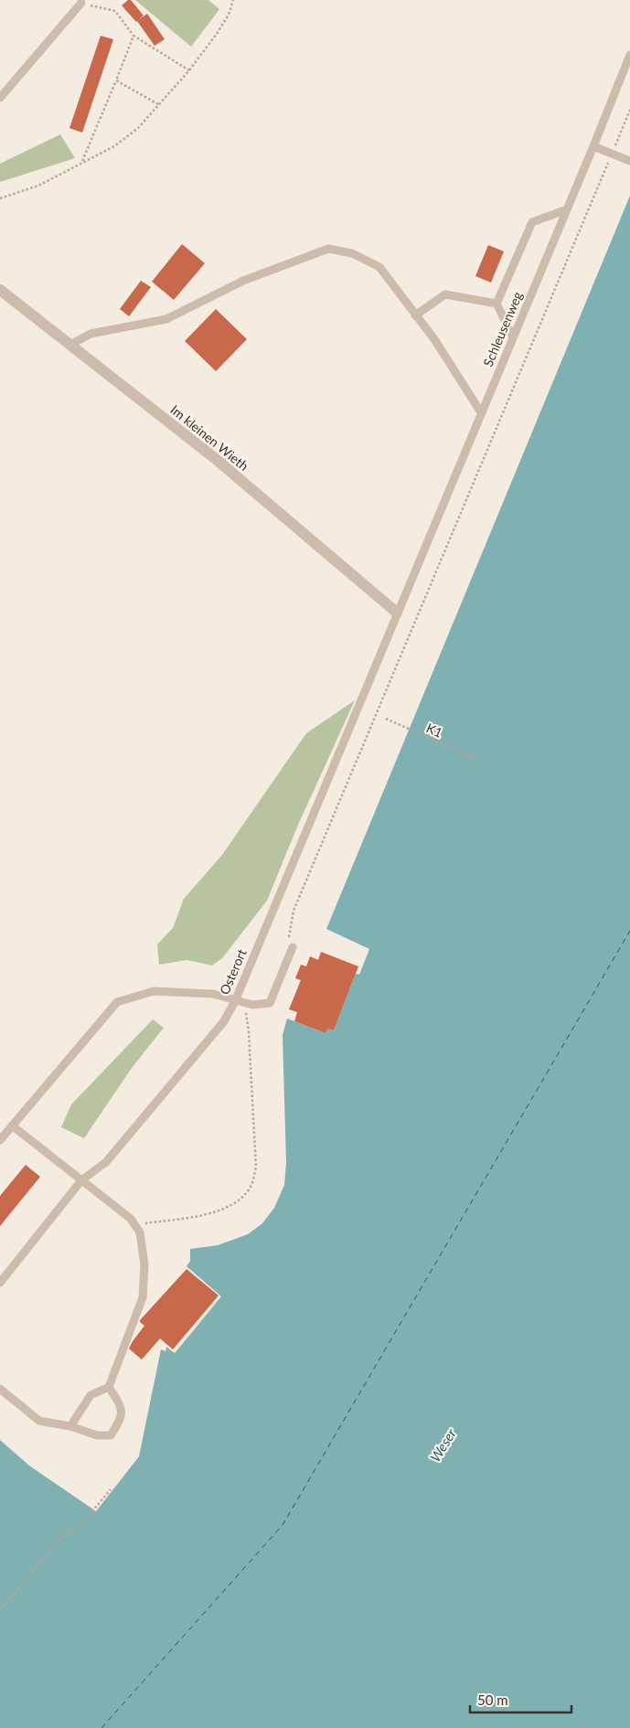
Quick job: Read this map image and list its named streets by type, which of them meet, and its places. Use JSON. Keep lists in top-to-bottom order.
{
  "streets": {
    "street": ["Im kleinen Wieth"],
    "lane": ["Schleusenweg", "Osterort"],
    "path": ["K1"]
  },
  "crossings": [
    ["Schleusenweg", "Im kleinen Wieth"],
    ["Schleusenweg", "Osterort"],
    ["Im kleinen Wieth", "Osterort"]
  ],
  "water": ["Weser"],
  "scale_bar": "50 m"
}
